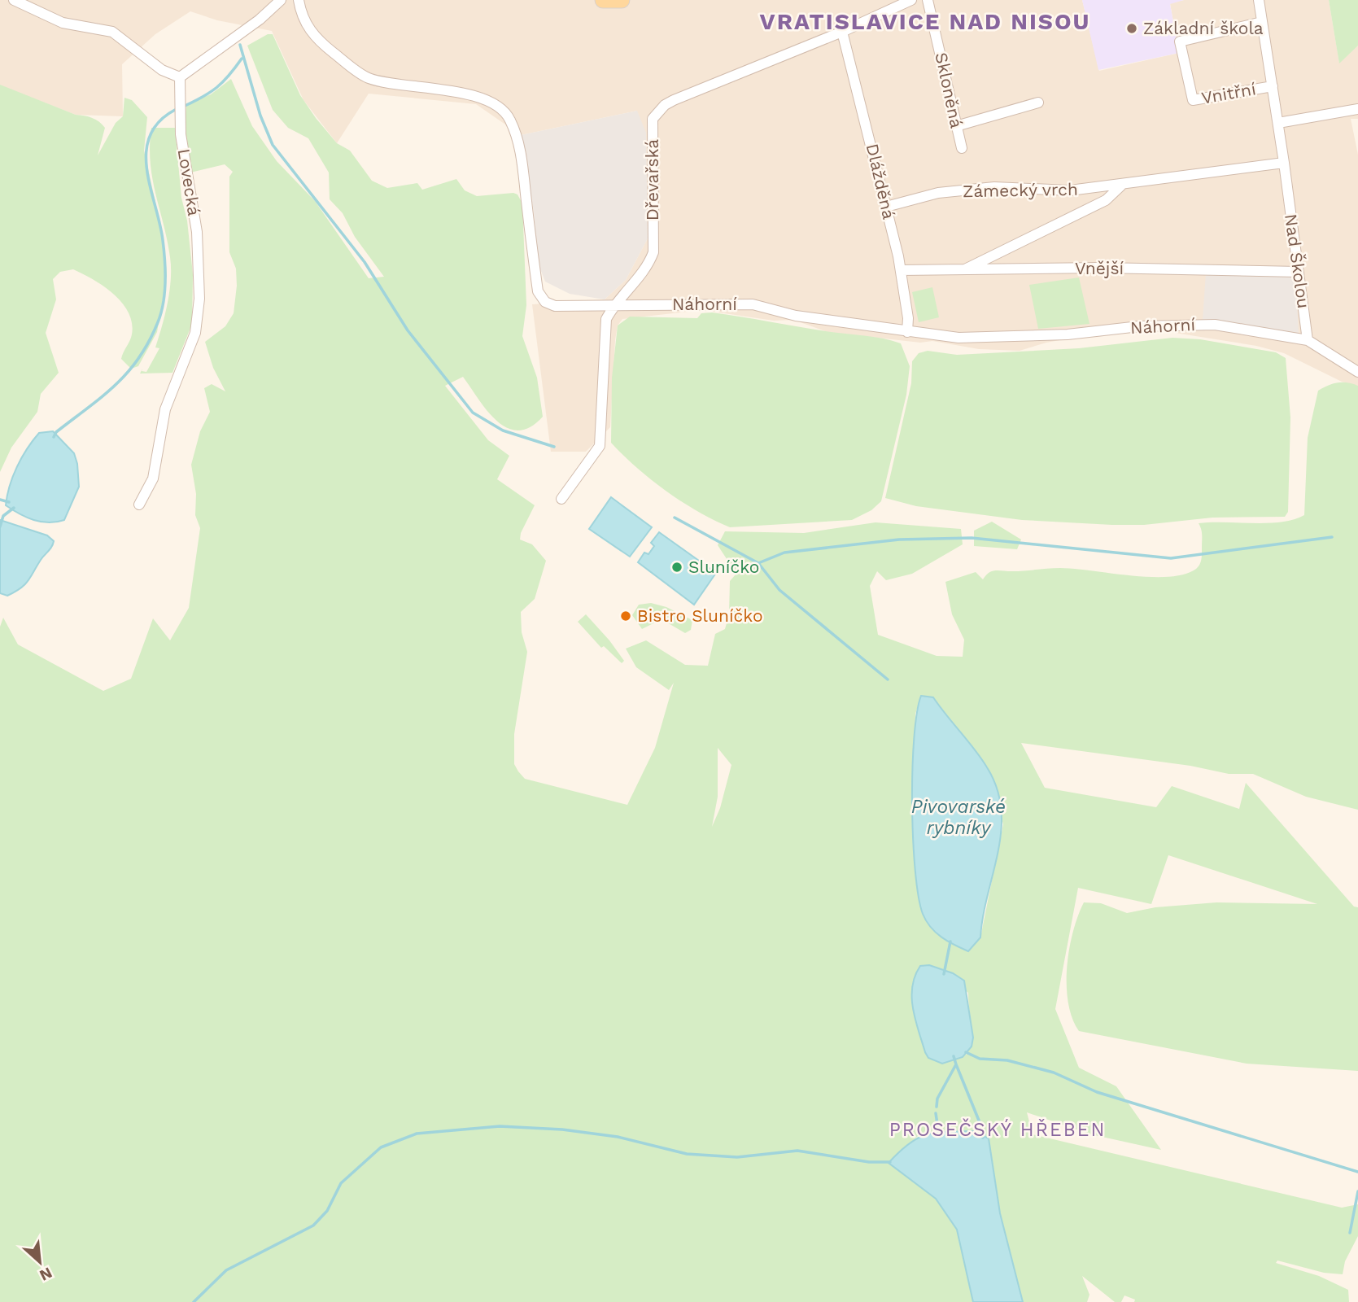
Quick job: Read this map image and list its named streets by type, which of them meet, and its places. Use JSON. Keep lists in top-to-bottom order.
{
  "streets": {
    "street": [
      "Skloněná",
      "Vnitřní",
      "Dřevařská",
      "Dlážděná",
      "Lovecká",
      "Zámecký vrch",
      "Nad Školou",
      "Vnější",
      "Náhorní"
    ]
  },
  "crossings": [
    ["Vnitřní", "Nad Školou"],
    ["Dřevařská", "Dlážděná"],
    ["Dřevařská", "Náhorní"],
    ["Dlážděná", "Zámecký vrch"],
    ["Dlážděná", "Vnější"],
    ["Dlážděná", "Náhorní"],
    ["Zámecký vrch", "Nad Školou"],
    ["Zámecký vrch", "Vnější"],
    ["Nad Školou", "Vnější"],
    ["Nad Školou", "Náhorní"]
  ],
  "districts": ["VRATISLAVICE NAD NISOU", "PROSEČSKÝ HŘEBEN"],
  "water": ["Pivovarské rybníky"],
  "places": ["Základní škola", "Sluníčko", "Bistro Sluníčko"],
  "north": "bottom right"
}
